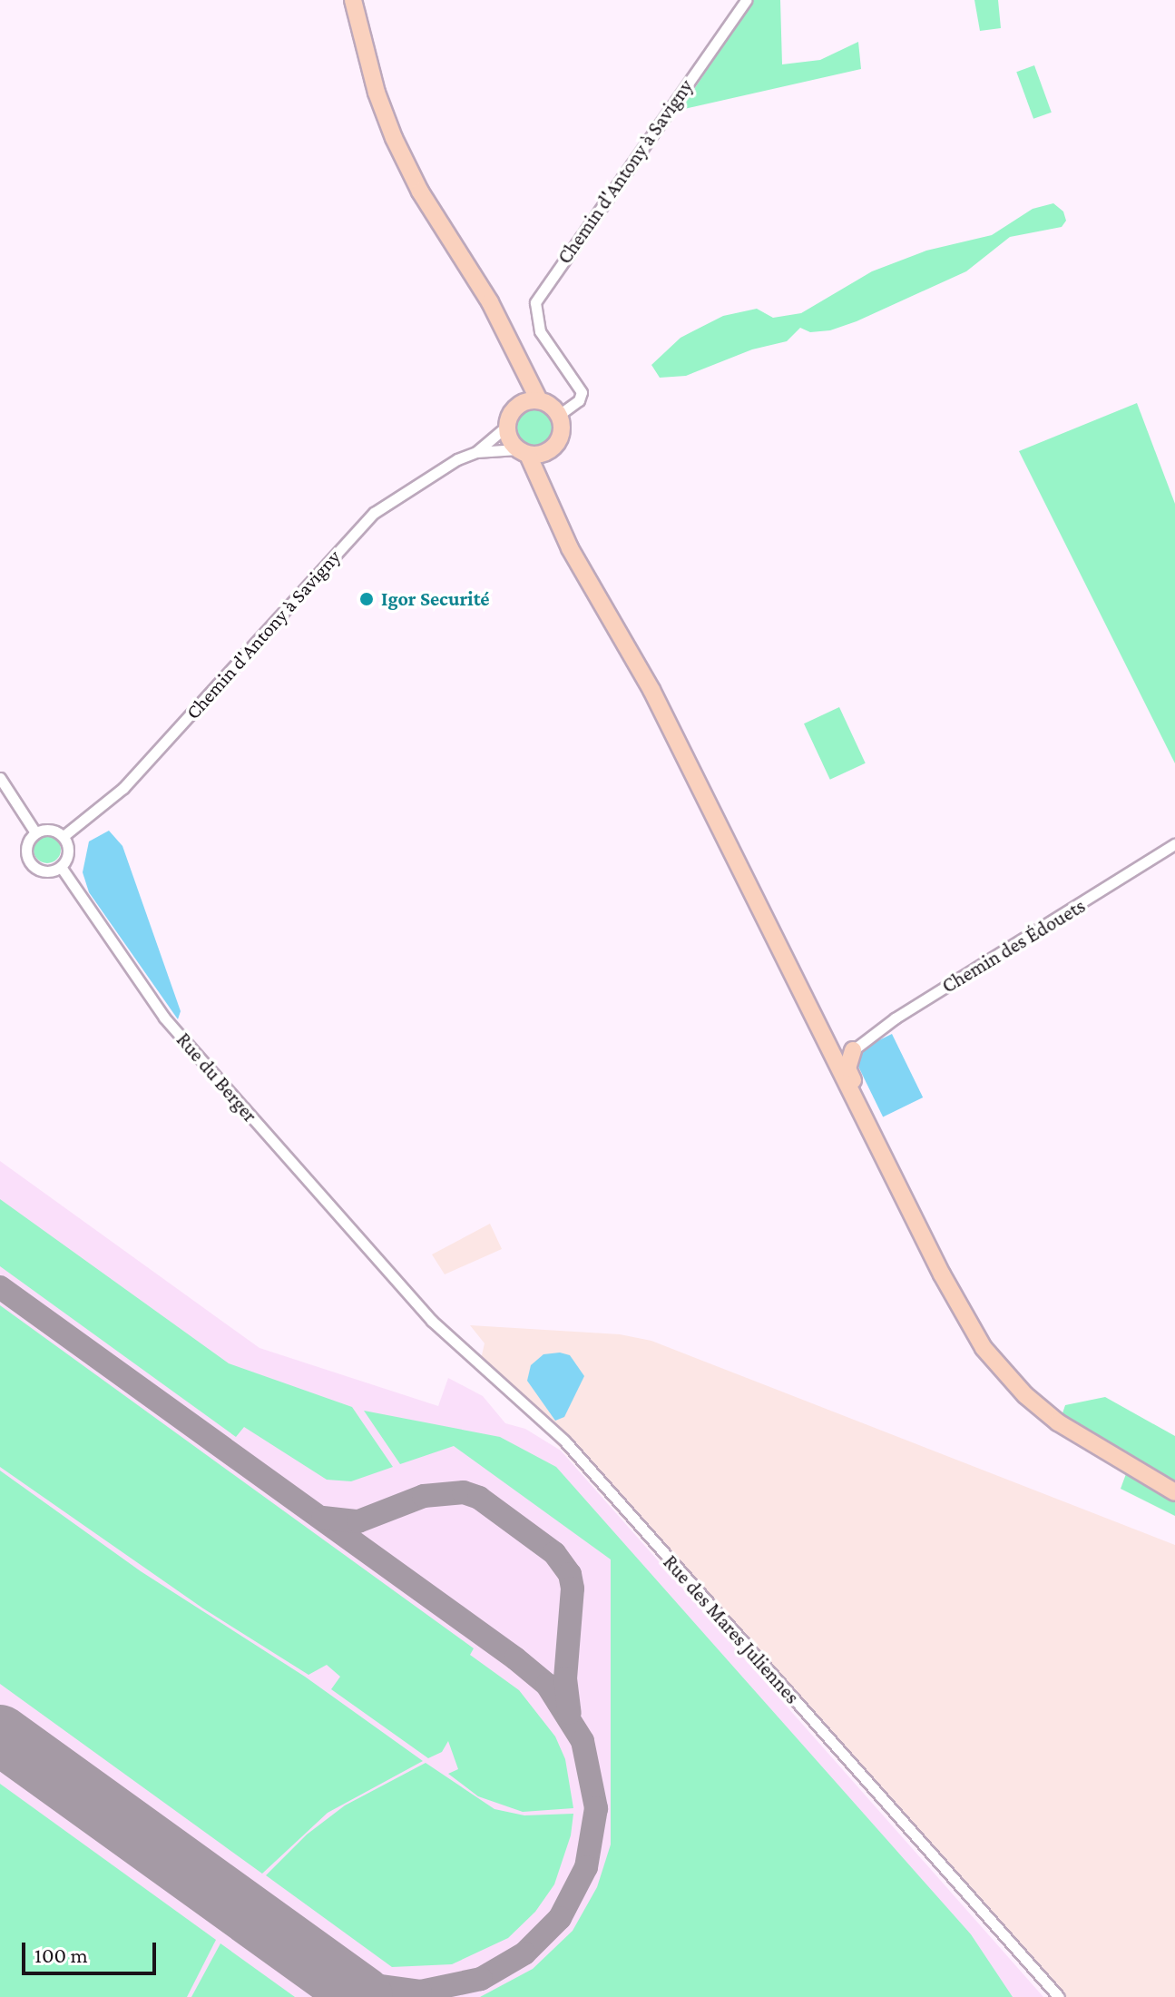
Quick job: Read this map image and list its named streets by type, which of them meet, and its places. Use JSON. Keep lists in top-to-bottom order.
{
  "streets": {
    "street": [
      "Chemin d'Antony à Savigny",
      "Chemin des Édouets",
      "Rue du Berger",
      "Rue des Mares Juliennes"
    ]
  },
  "crossings": [
    ["Chemin d'Antony à Savigny", "Rue du Berger"],
    ["Rue du Berger", "Rue des Mares Juliennes"]
  ],
  "places": ["Igor Securité"],
  "scale_bar": "100 m"
}
